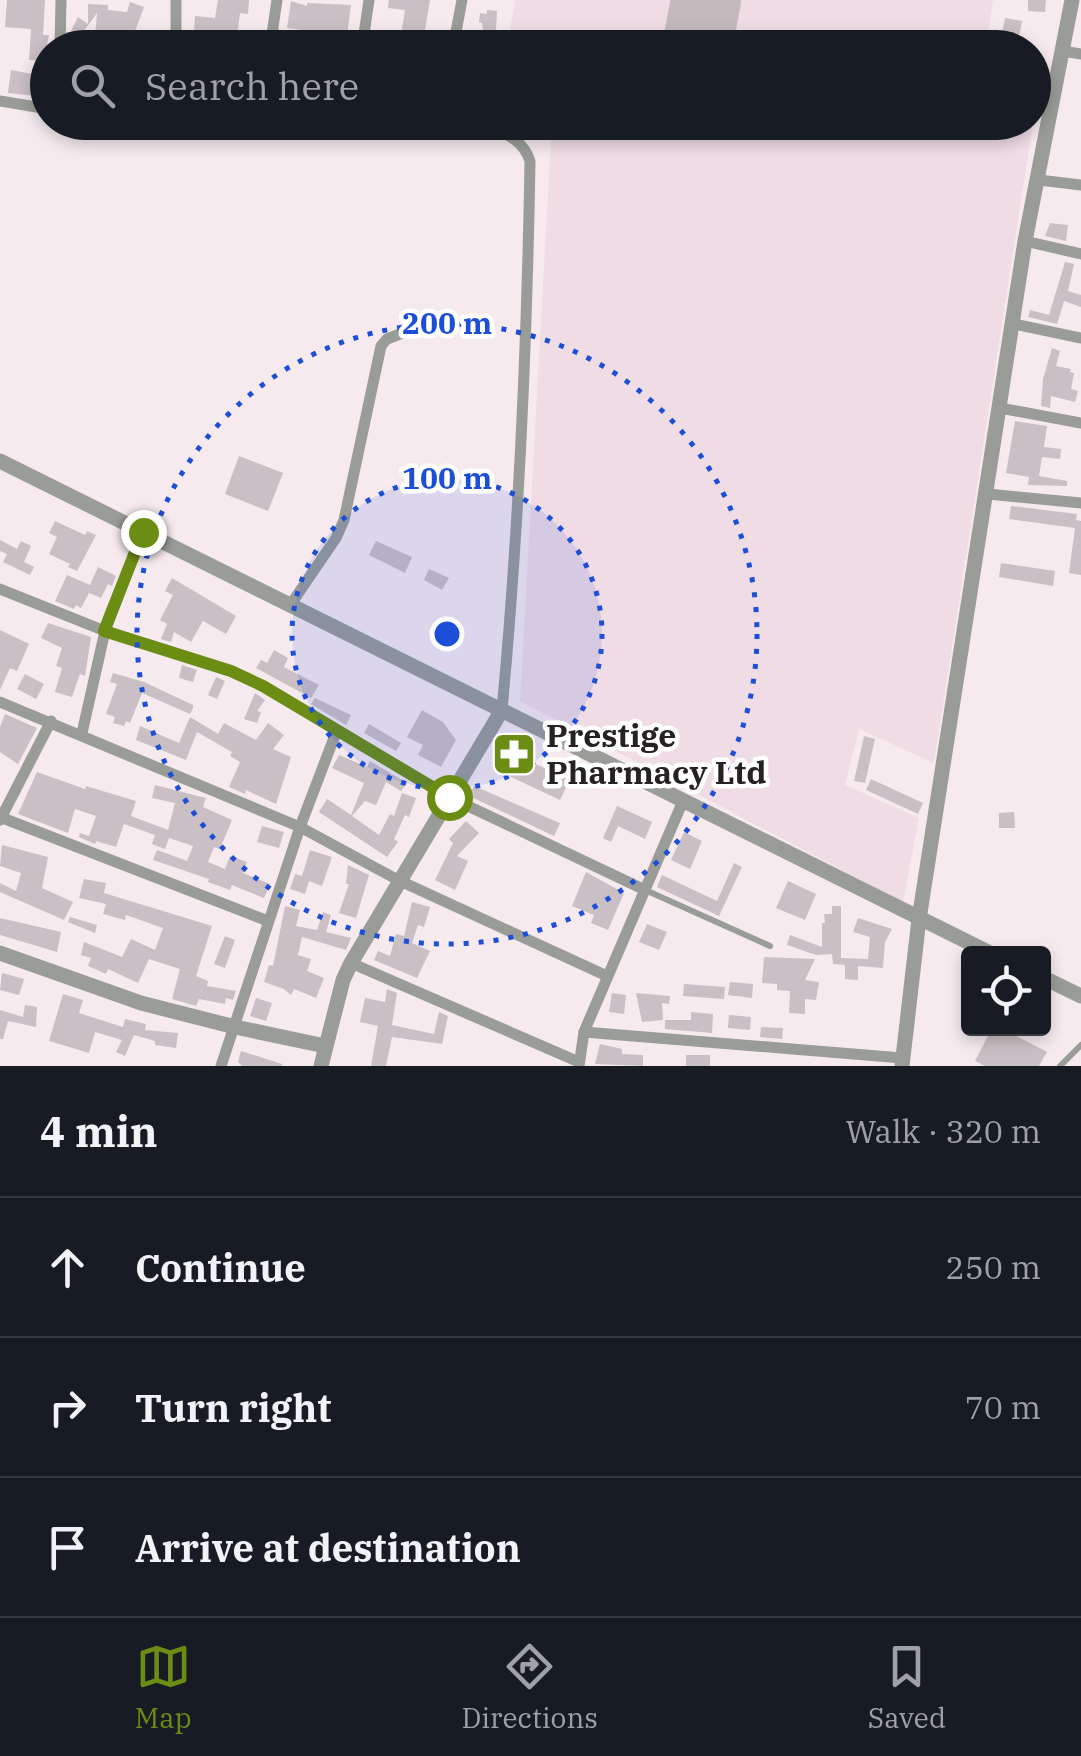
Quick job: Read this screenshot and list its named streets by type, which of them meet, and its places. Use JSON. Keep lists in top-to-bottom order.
{
  "places": {
    "pharmacy": ["Prestige Pharmacy Ltd"]
  },
  "page": {
    "search": "Search here",
    "heading": ["4 min", "Walk · 320 m"],
    "list": [
      ["Continue", "250 m"],
      ["Turn right", "70 m"],
      "Arrive at destination"
    ],
    "nav": ["Map", "Directions", "Saved"]
  },
  "rings": ["200 m", "100 m"]
}
